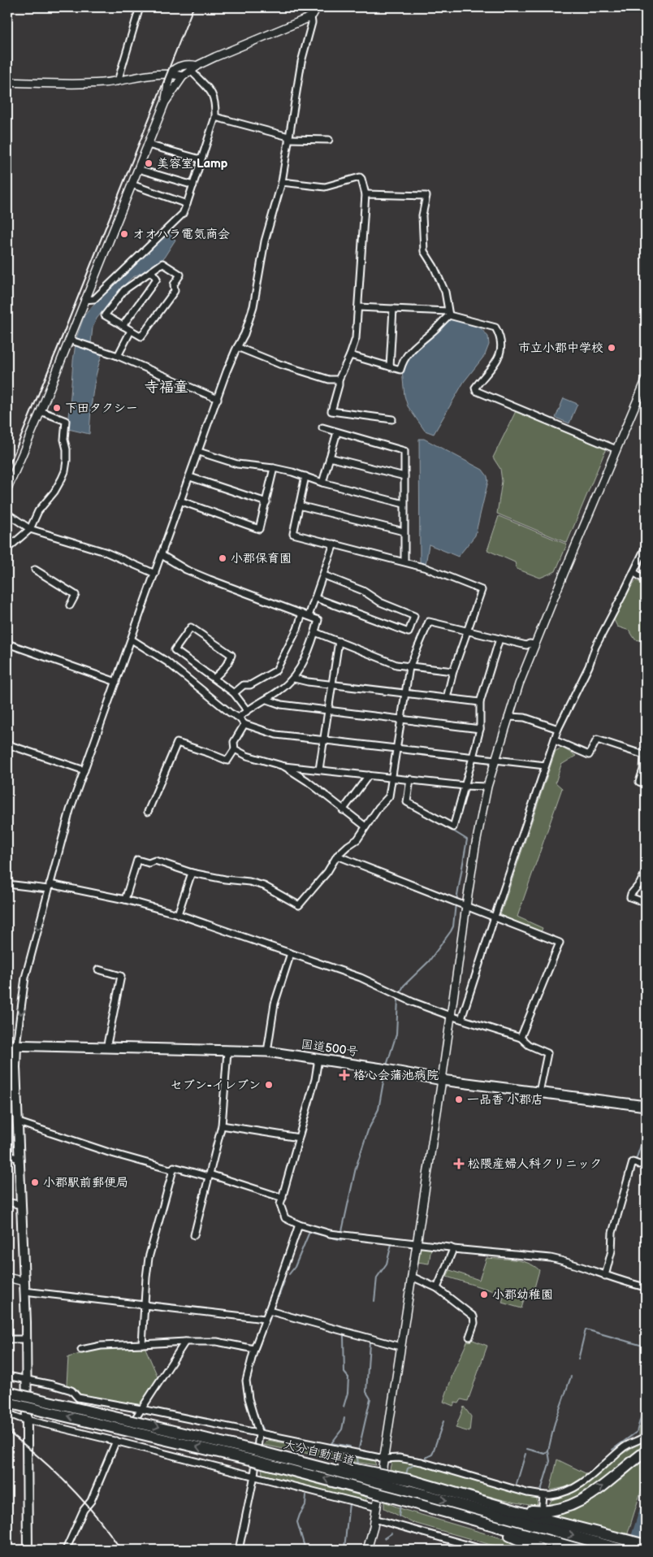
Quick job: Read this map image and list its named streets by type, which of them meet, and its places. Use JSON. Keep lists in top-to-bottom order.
{
  "streets": {
    "highway": ["国道500号", "大分自動車道"]
  },
  "districts": ["寺福童"],
  "places": {
    "other": [
      "美容室 Lamp",
      "オオハラ電気商会",
      "市立小郡中学校",
      "下田タクシー",
      "小郡保育園",
      "セブン-イレブン",
      "一品香 小郡店",
      "小郡駅前郵便局",
      "小郡幼稚園"
    ],
    "health": ["格心会蒲池病院", "松隈産婦人科クリニック"]
  }
}
